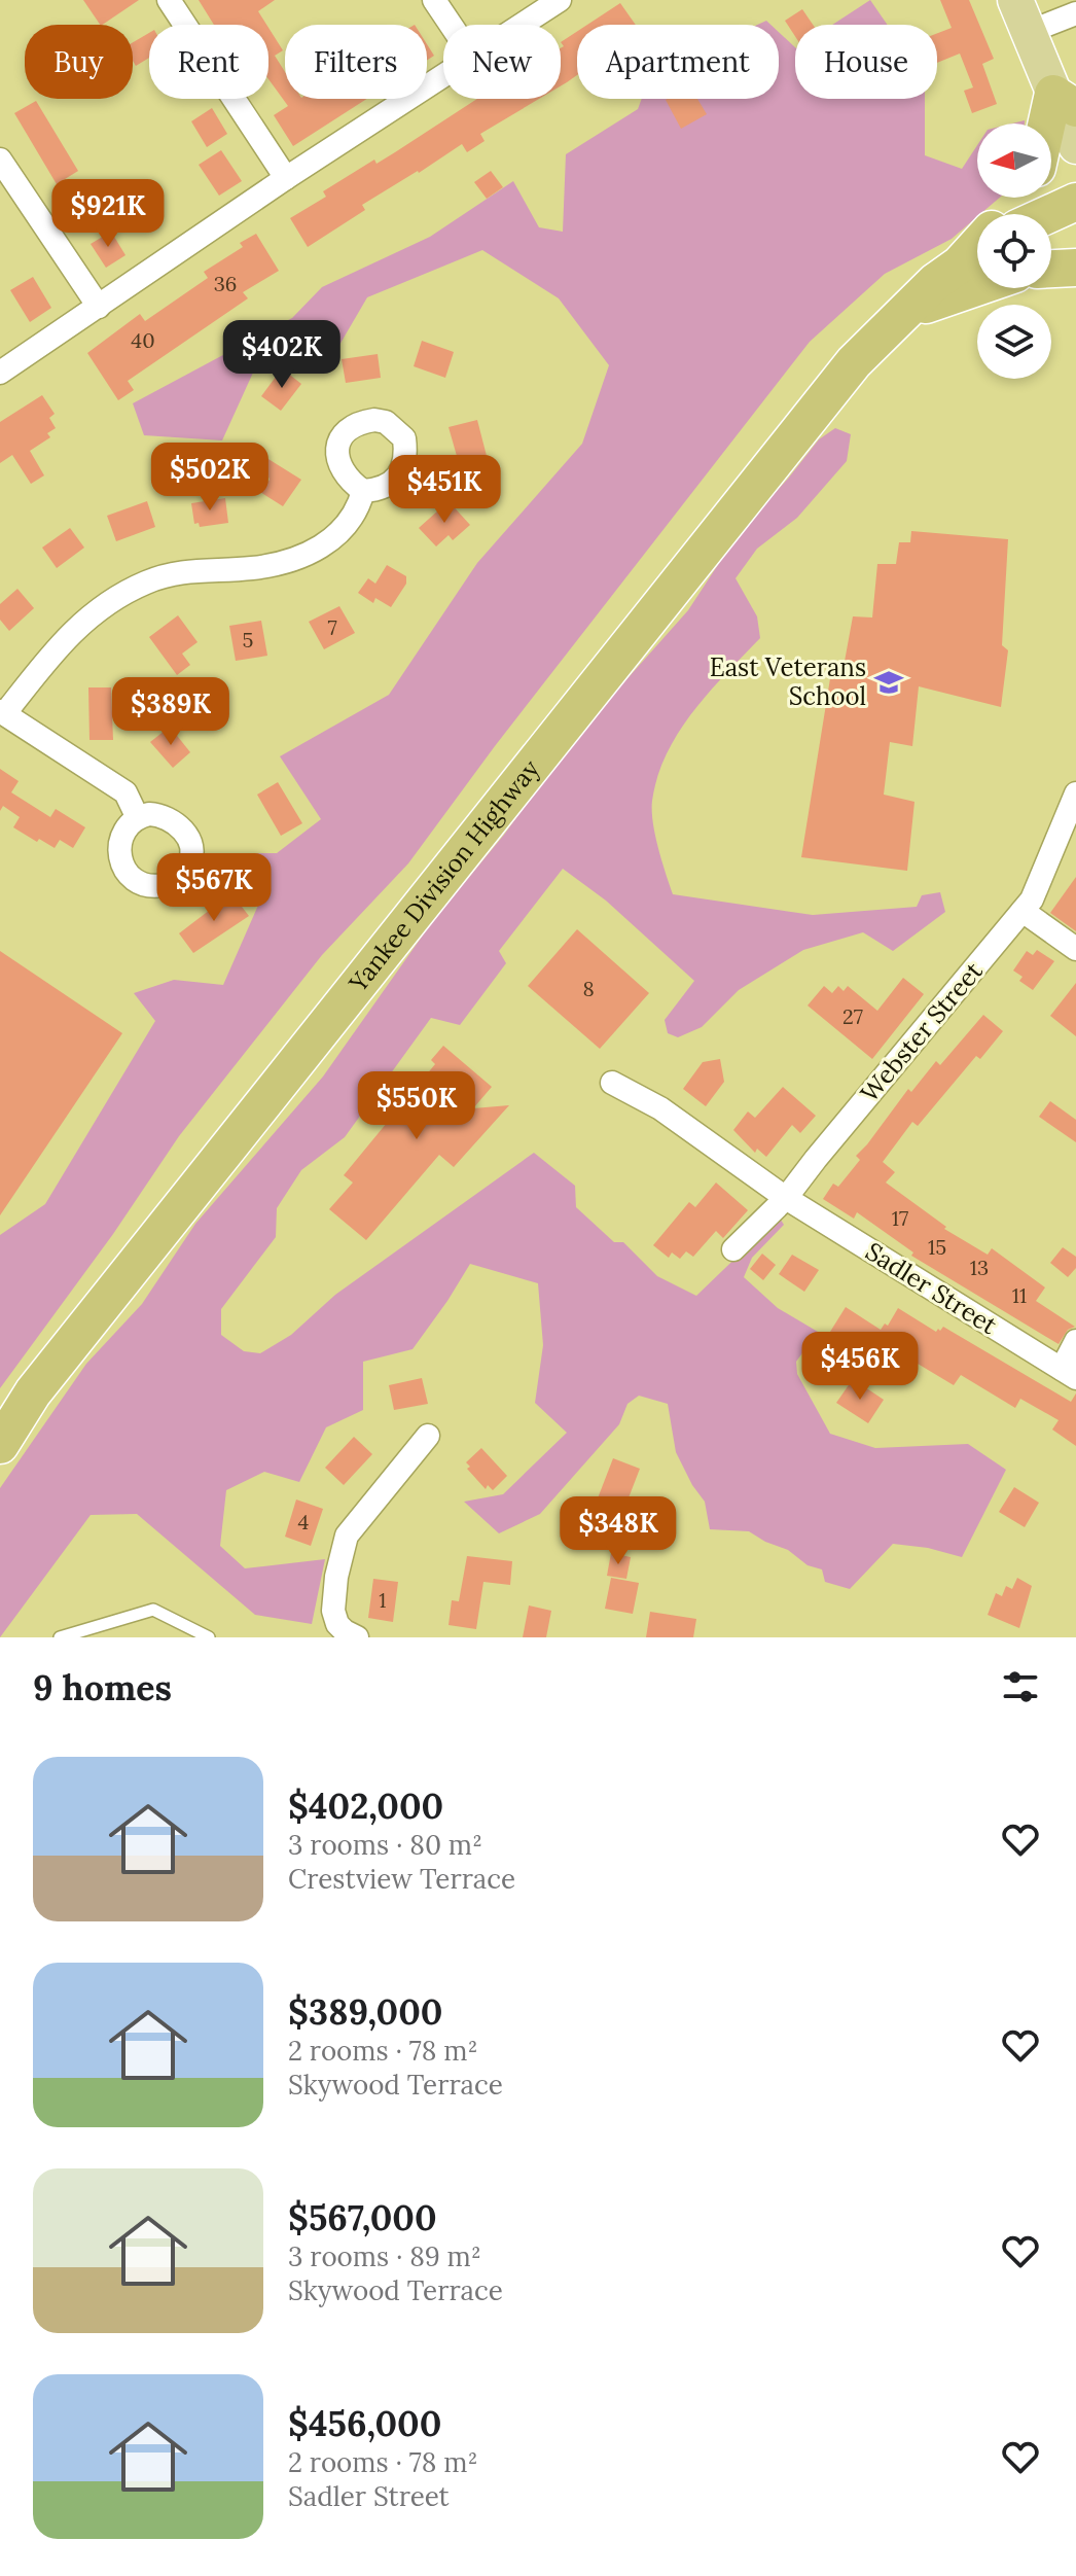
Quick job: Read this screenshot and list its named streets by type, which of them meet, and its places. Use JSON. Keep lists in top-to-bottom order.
{
  "streets": {
    "highway": ["Yankee Division Highway"],
    "street": ["Webster Street", "Sadler Street"]
  },
  "crossings": [
    ["Webster Street", "Sadler Street"]
  ],
  "places": {
    "school or university": ["East Veterans School"]
  },
  "house_numbers": [
    "36",
    "40",
    "7",
    "5",
    "8",
    "27",
    "17",
    "15",
    "13",
    "11",
    "4",
    "1"
  ],
  "north": "left",
  "page": {
    "chip": [
      "Buy",
      "Rent",
      "Filters",
      "New",
      "Apartment",
      "House"
    ],
    "price": [
      "$921K",
      "$402K",
      "$502K",
      "$451K",
      "$389K",
      "$567K",
      "$550K",
      "$456K",
      "$348K"
    ],
    "heading": "9 homes",
    "list": [
      {
        "name": "$402,000",
        "note": "3 rooms · 80 m² · Crestview Terrace"
      },
      {
        "name": "$389,000",
        "note": "2 rooms · 78 m² · Skywood Terrace"
      },
      {
        "name": "$567,000",
        "note": "3 rooms · 89 m² · Skywood Terrace"
      },
      {
        "name": "$456,000",
        "note": "2 rooms · 78 m² · Sadler Street"
      }
    ]
  }
}
